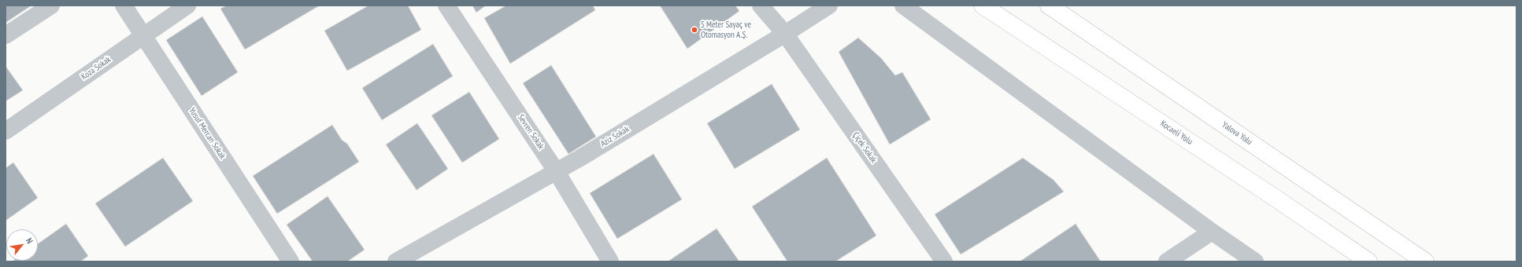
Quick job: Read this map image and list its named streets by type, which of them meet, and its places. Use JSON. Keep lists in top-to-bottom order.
{
  "streets": {
    "highway": ["Kocaeli̇ Yolu", "Yalova Yolu"],
    "street": [
      "Koza Sokak",
      "Sevren Sokak",
      "Yusuf Mercan Sokak",
      "Aziz Sokak",
      "Çiçek Sokak"
    ]
  },
  "crossings": [
    ["Koza Sokak", "Yusuf Mercan Sokak"],
    ["Sevren Sokak", "Aziz Sokak"],
    ["Aziz Sokak", "Çiçek Sokak"]
  ],
  "places": ["S Meter Sayaç ve Otomasyon A.Ş."],
  "north": "top right"
}
